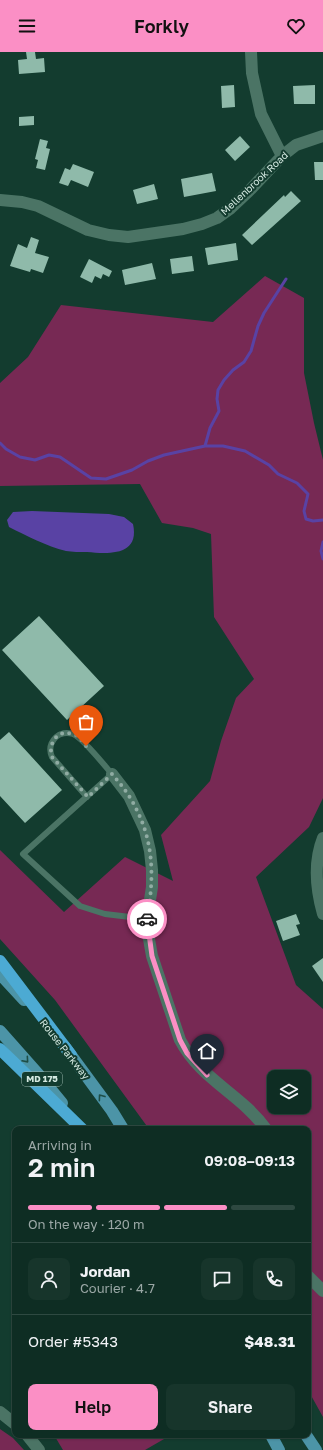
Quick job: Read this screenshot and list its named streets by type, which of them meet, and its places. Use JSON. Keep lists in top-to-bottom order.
{
  "streets": {
    "main road": ["Rouse Parkway", "MD 175"],
    "street": ["Mellenbrook Road"]
  },
  "page": {
    "header": "Forkly",
    "heading": ["2 min", "Arriving in", "09:08–09:13"],
    "panel": [
      "Jordan",
      "Courier · 4.7",
      "Order #5343",
      "$48.31"
    ],
    "bar": "On the way · 120 m",
    "buttons": ["Help", "Share"]
  }
}
